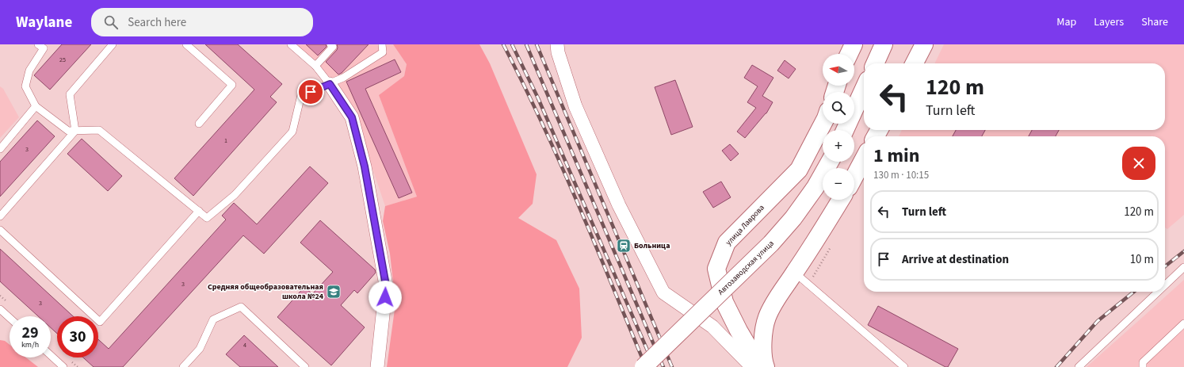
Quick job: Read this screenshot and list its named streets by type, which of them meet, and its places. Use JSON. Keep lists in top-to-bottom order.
{
  "streets": {
    "main road": ["улица Лаврова", "Автозаводская улица"]
  },
  "places": {
    "station": ["Больница"],
    "school or university": ["Средняя общеобразовательная школа №24"]
  },
  "house_numbers": [
    "25",
    "1",
    "3",
    "3",
    "3",
    "4"
  ],
  "north": "left",
  "page": {
    "header": "Waylane",
    "search": "Search here",
    "nav": ["Map", "Layers", "Share"],
    "map_buttons": ["+", "−"],
    "turn": ["120 m", "Turn left"],
    "heading": ["1 min", "130 m · 10:15"],
    "list": [
      {
        "name": "Turn left",
        "value": "120 m"
      },
      {
        "name": "Arrive at destination",
        "value": "10 m"
      }
    ],
    "speed": "29 km/h",
    "limit": "30"
  }
}
